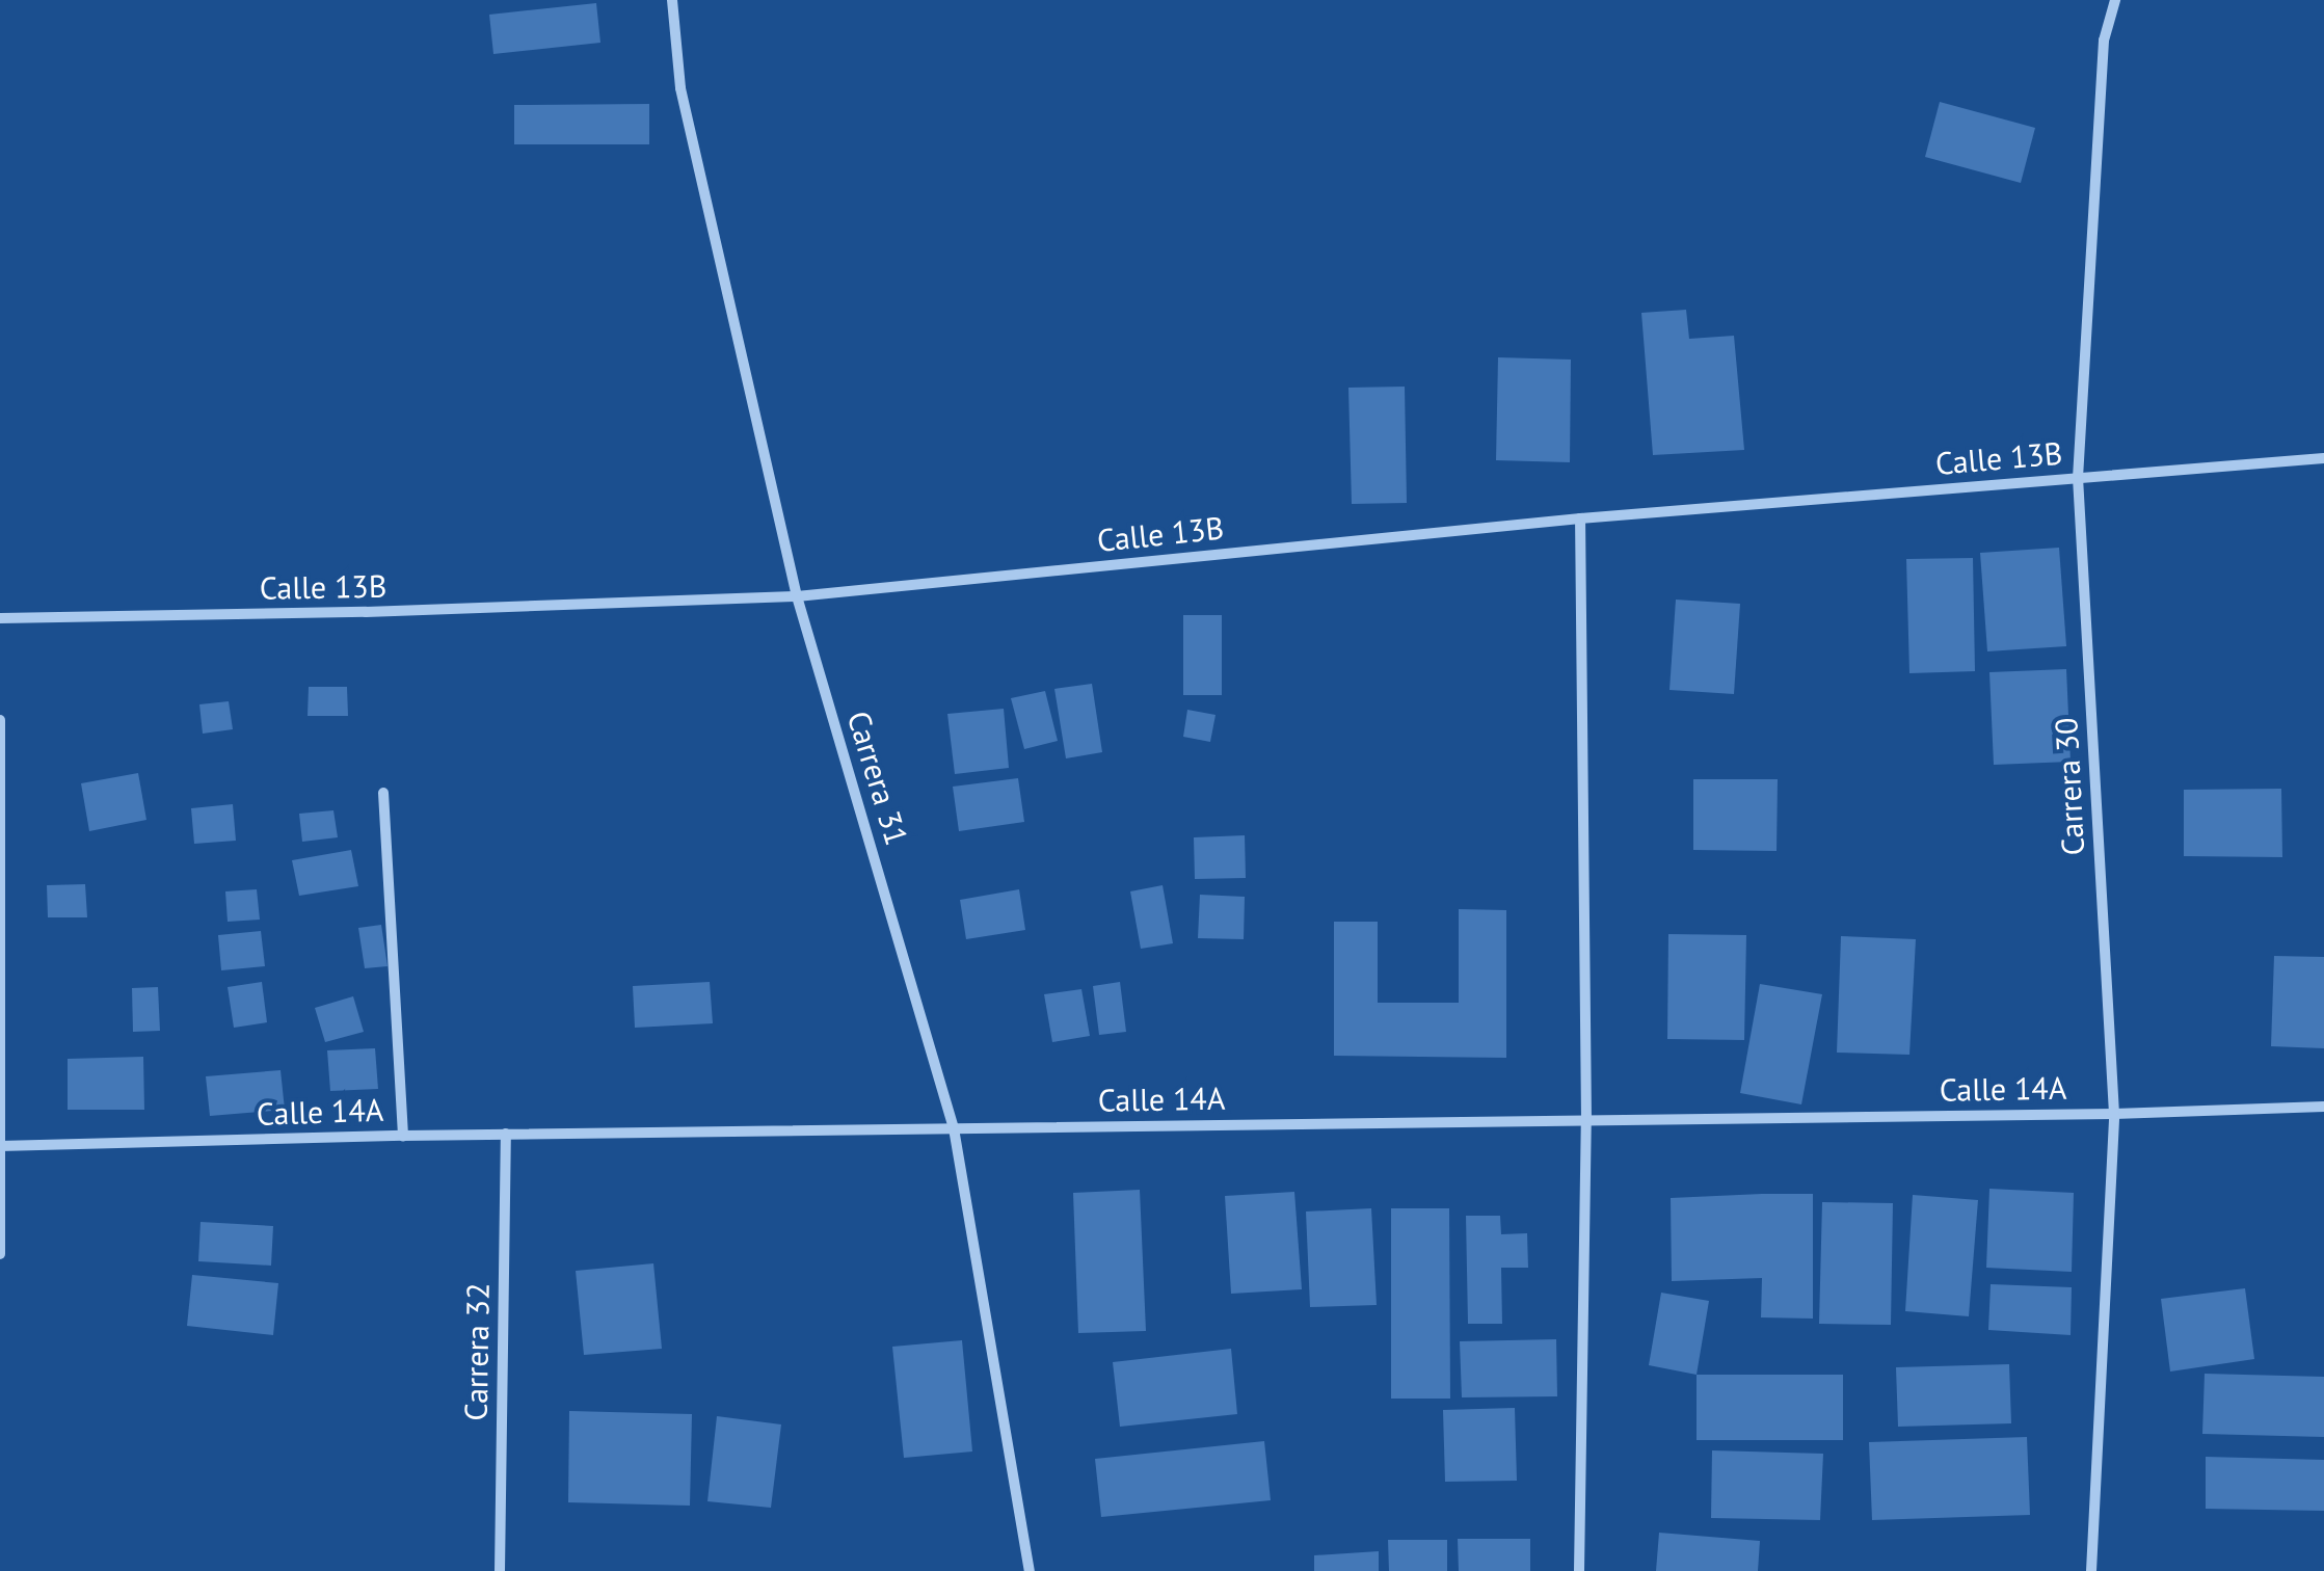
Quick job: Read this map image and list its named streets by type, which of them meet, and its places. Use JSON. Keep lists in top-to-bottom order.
{
  "streets": {
    "street": [
      "Calle 13B",
      "Carrera 31",
      "Carrera 30",
      "Calle 14A",
      "Carrera 32"
    ]
  },
  "crossings": [
    ["Calle 13B", "Carrera 31"],
    ["Calle 13B", "Carrera 30"],
    ["Carrera 31", "Calle 14A"],
    ["Carrera 30", "Calle 14A"],
    ["Calle 14A", "Carrera 32"]
  ]
}
